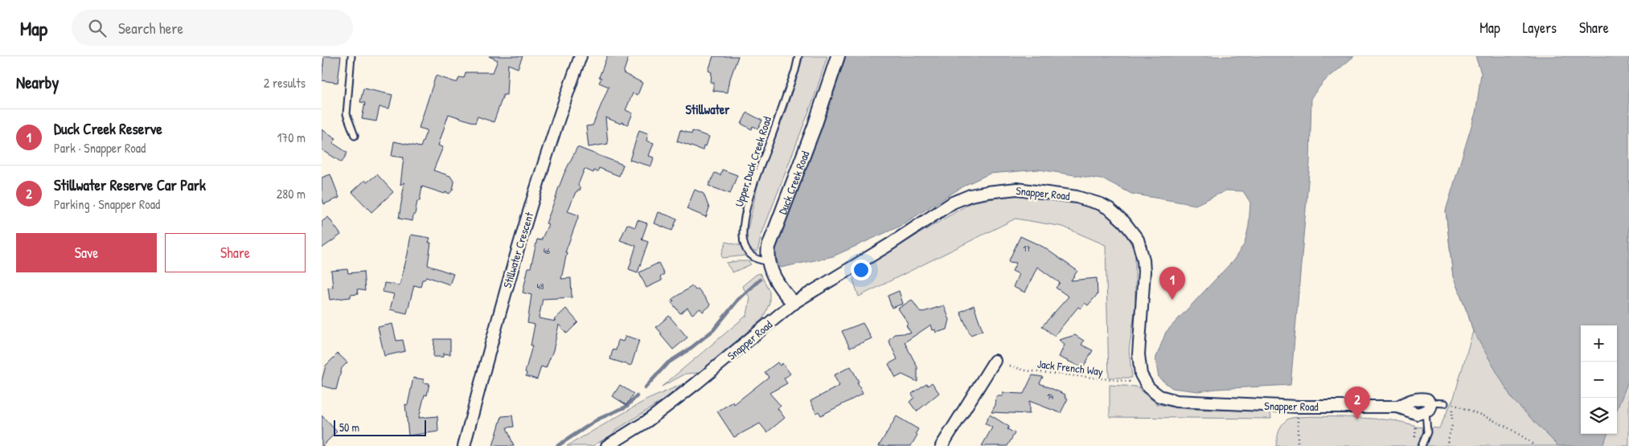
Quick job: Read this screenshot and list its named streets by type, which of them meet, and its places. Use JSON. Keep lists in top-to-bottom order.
{
  "streets": {
    "street": ["Duck Creek Road", "Snapper Road", "Stillwater Crescent"],
    "lane": ["Upper Duck Creek Road"],
    "path": ["Jack French Way"]
  },
  "crossings": [
    ["Upper Duck Creek Road", "Duck Creek Road"]
  ],
  "districts": ["Stillwater"],
  "house_numbers": [
    "17",
    "46",
    "48",
    "14"
  ],
  "scale_bar": "50 m",
  "page": {
    "header": "Map",
    "search": "Search here",
    "nav": ["Map", "Layers", "Share"],
    "heading": ["Nearby", "2 results"],
    "list": [
      {
        "mark": "1",
        "name": "Duck Creek Reserve",
        "note": "Park · Snapper Road",
        "value": "170 m"
      },
      {
        "mark": "2",
        "name": "Stillwater Reserve Car Park",
        "note": "Parking · Snapper Road",
        "value": "280 m"
      }
    ],
    "buttons": ["Save", "Share"],
    "pins": ["1", "2"],
    "map_buttons": ["+", "−"],
    "scale": "50 m"
  }
}
